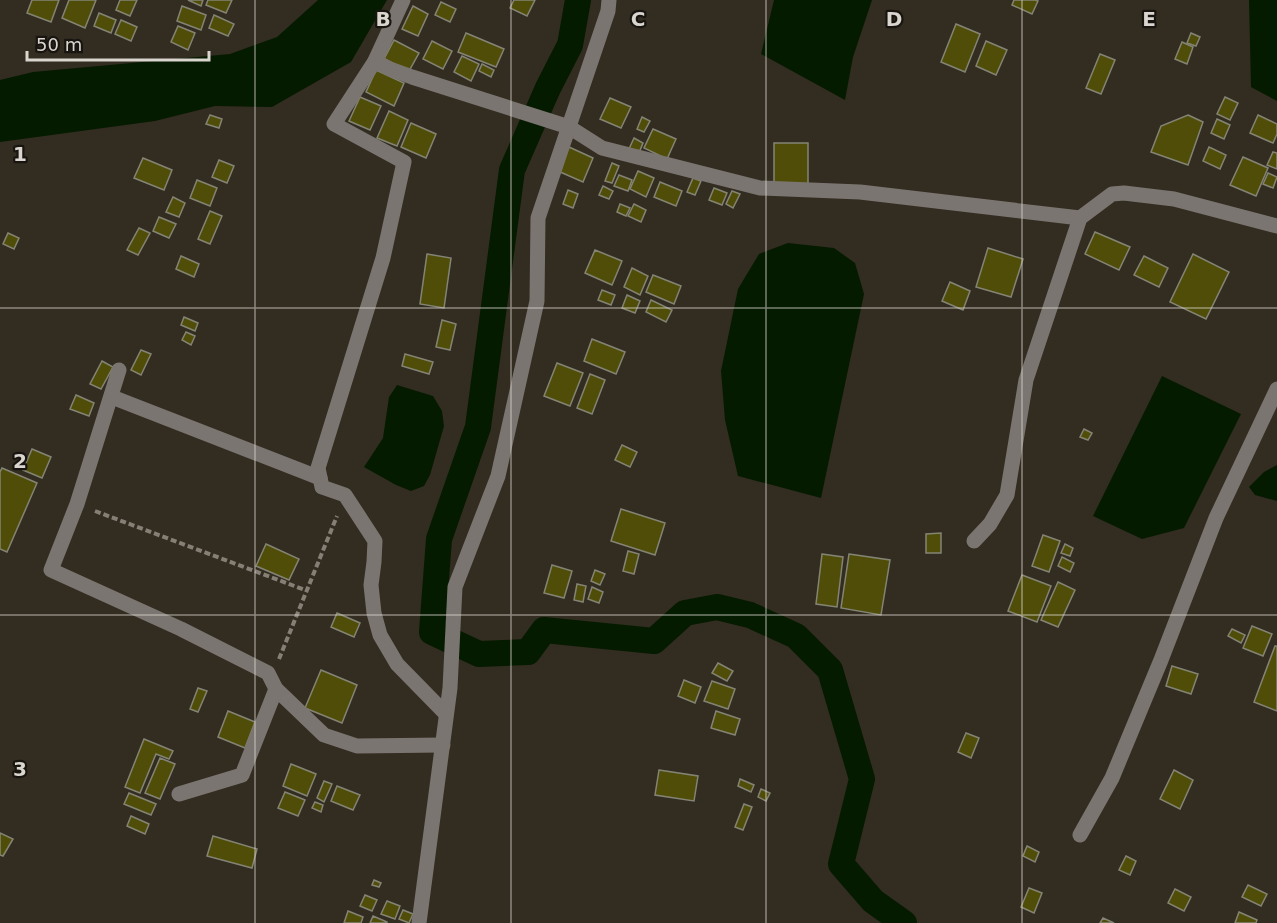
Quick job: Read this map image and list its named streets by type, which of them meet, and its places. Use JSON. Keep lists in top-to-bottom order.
{
  "scale_bar": "50 m",
  "grid": {
    "columns": [
      "B",
      "C",
      "D",
      "E"
    ],
    "rows": ["1", "2", "3"]
  }
}
